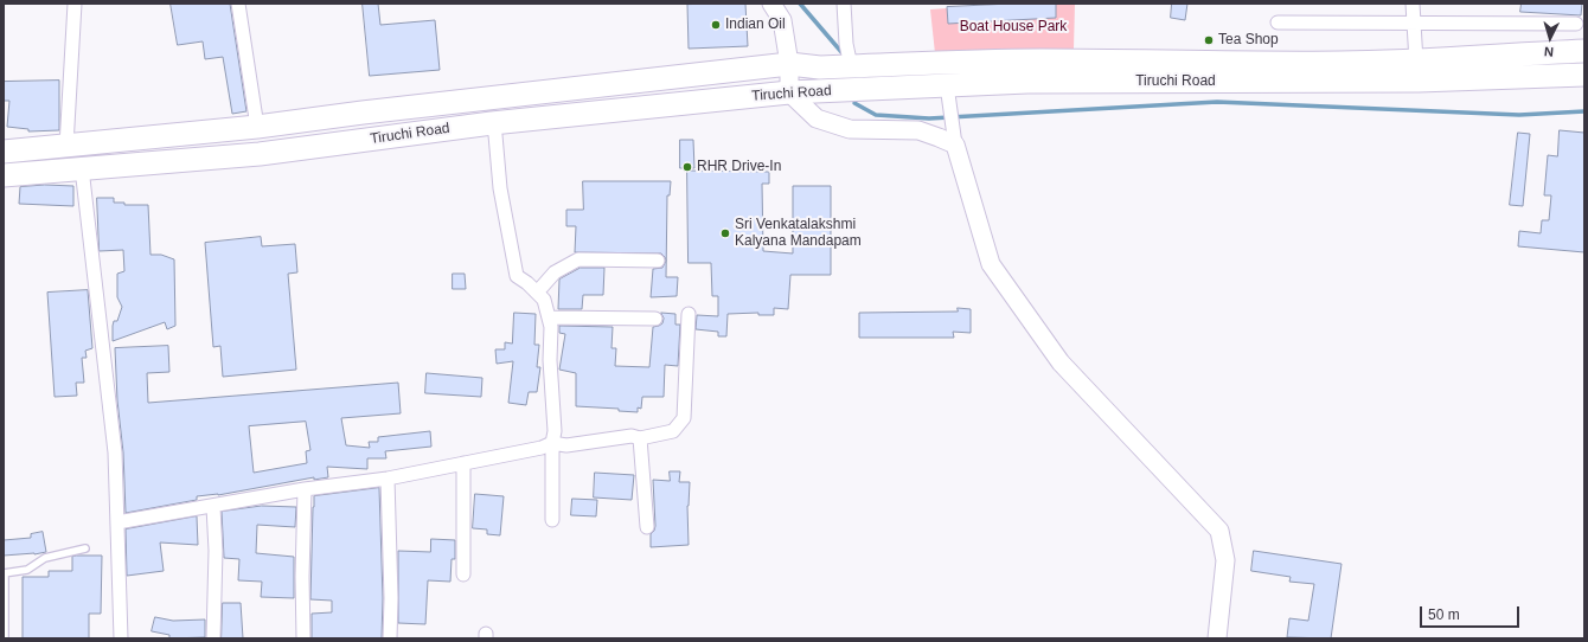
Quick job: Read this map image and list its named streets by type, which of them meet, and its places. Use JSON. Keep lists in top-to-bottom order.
{
  "streets": {
    "highway": ["Tiruchi Road"]
  },
  "parks": ["Boat House Park"],
  "places": [
    "Indian Oil",
    "Tea Shop",
    "RHR Drive-In",
    "Sri Venkatalakshmi Kalyana Mandapam"
  ],
  "scale_bar": "50 m",
  "north": "bottom"
}
